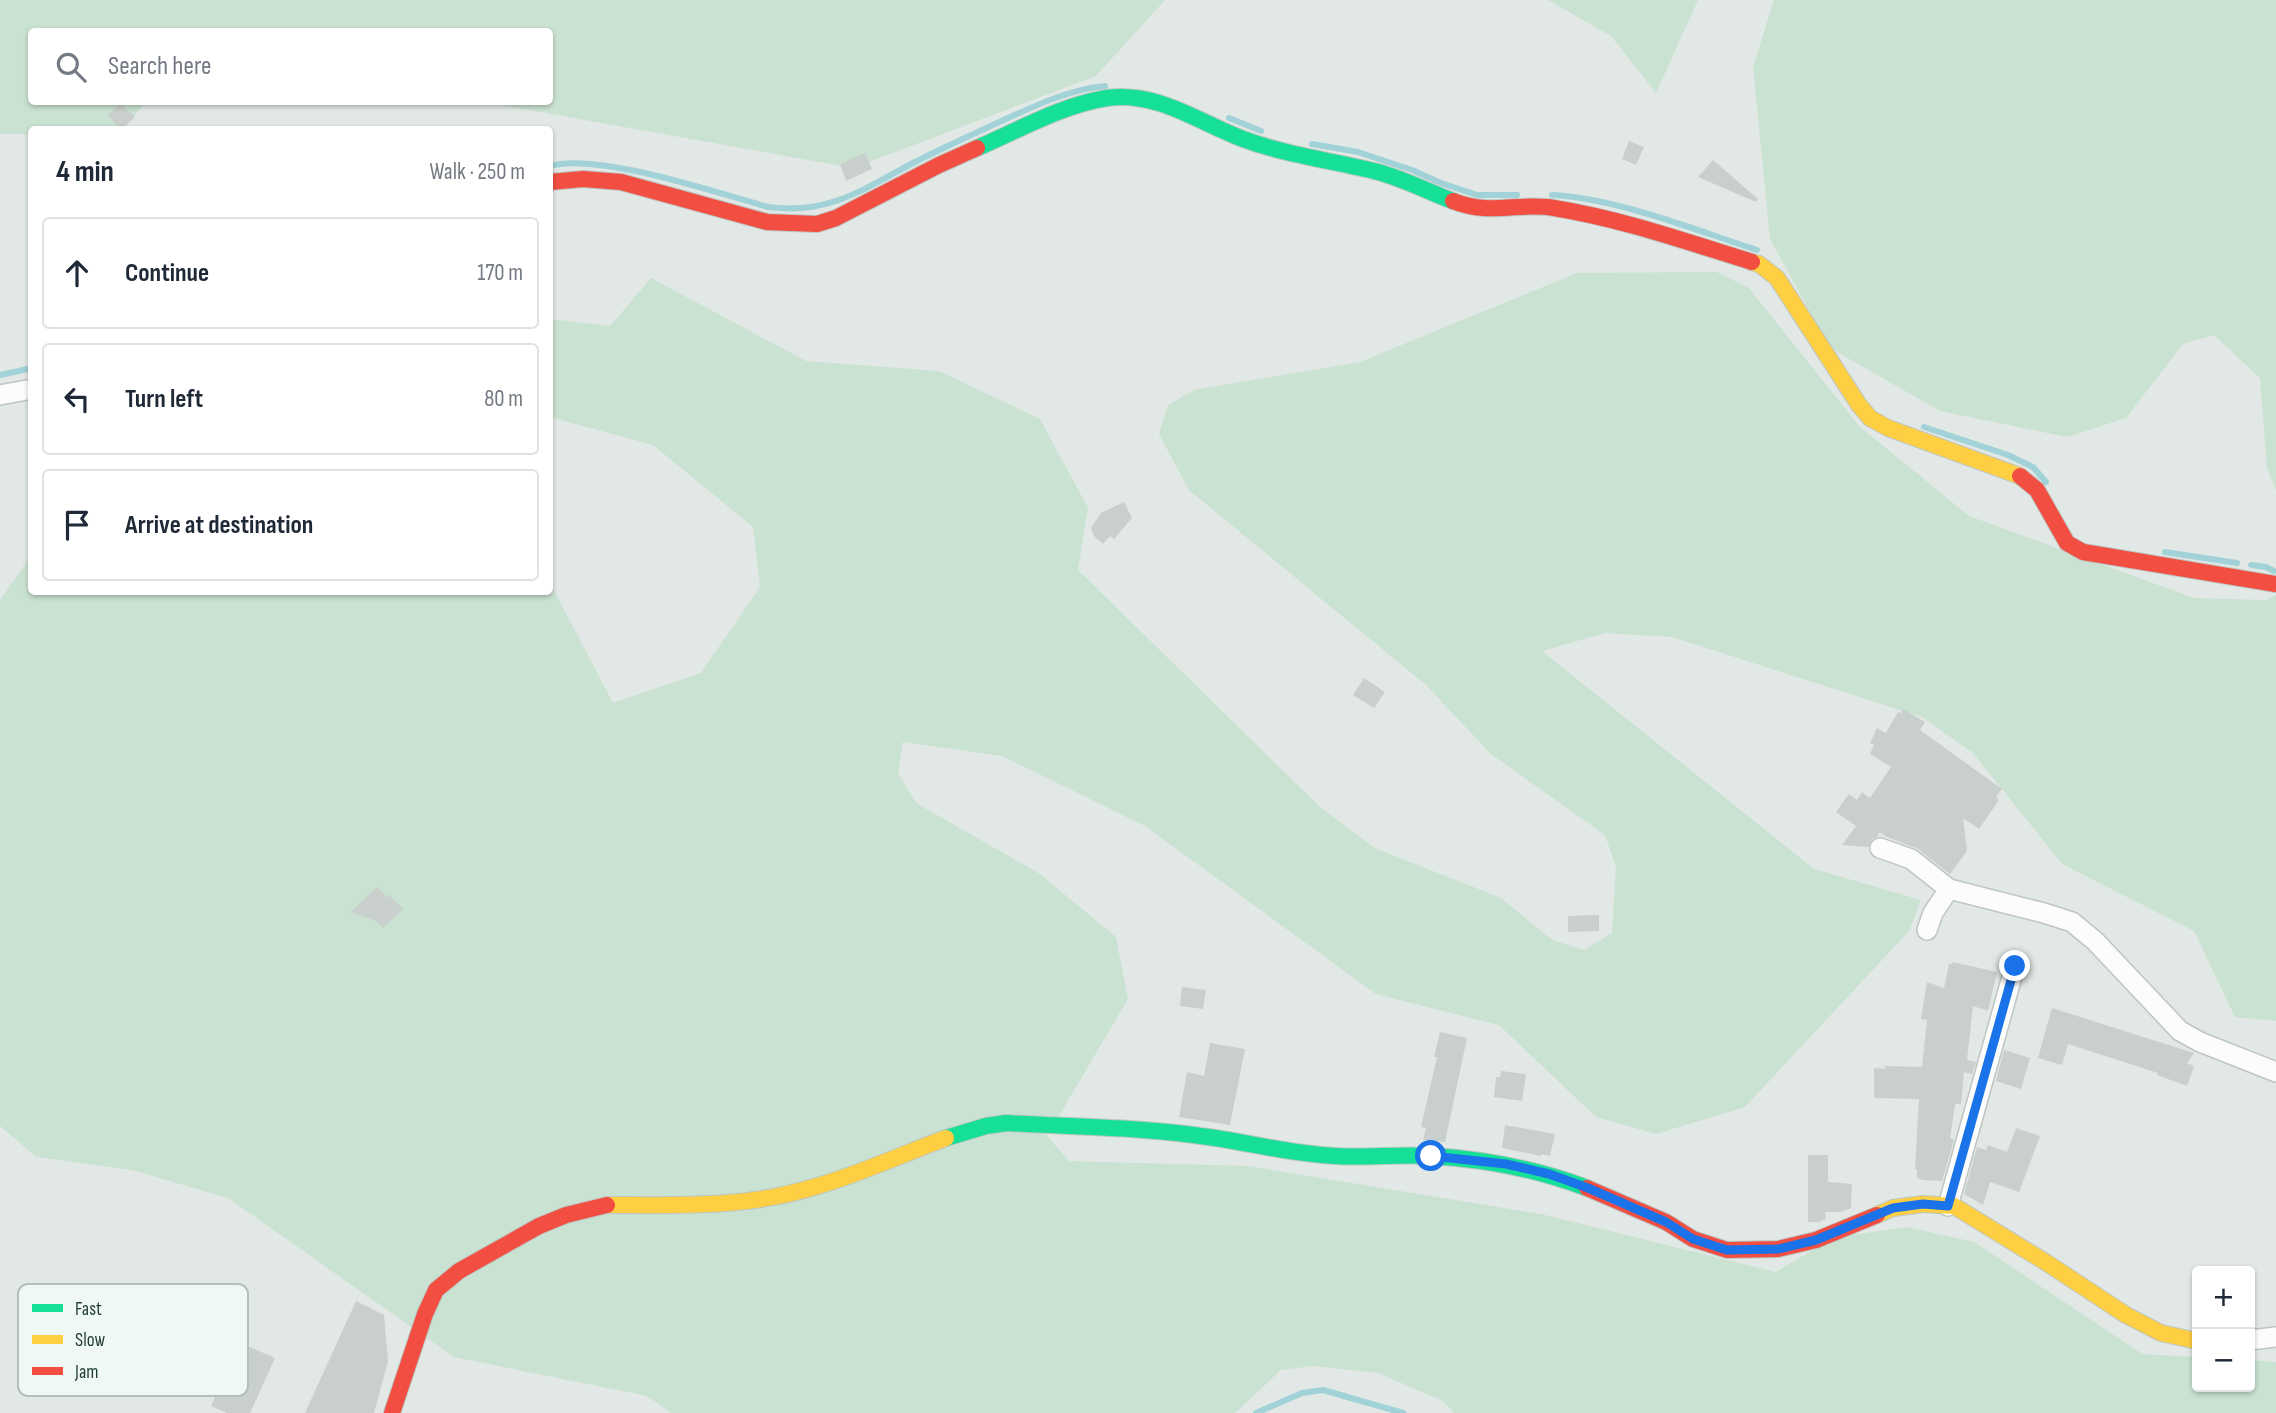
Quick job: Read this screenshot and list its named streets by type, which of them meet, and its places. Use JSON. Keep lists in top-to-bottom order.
{
  "legend": ["Fast", "Slow", "Jam"],
  "page": {
    "search": "Search here",
    "heading": ["4 min", "Walk · 250 m"],
    "list": [
      ["Continue", "170 m"],
      ["Turn left", "80 m"],
      "Arrive at destination"
    ],
    "map_buttons": ["+", "−"]
  }
}
